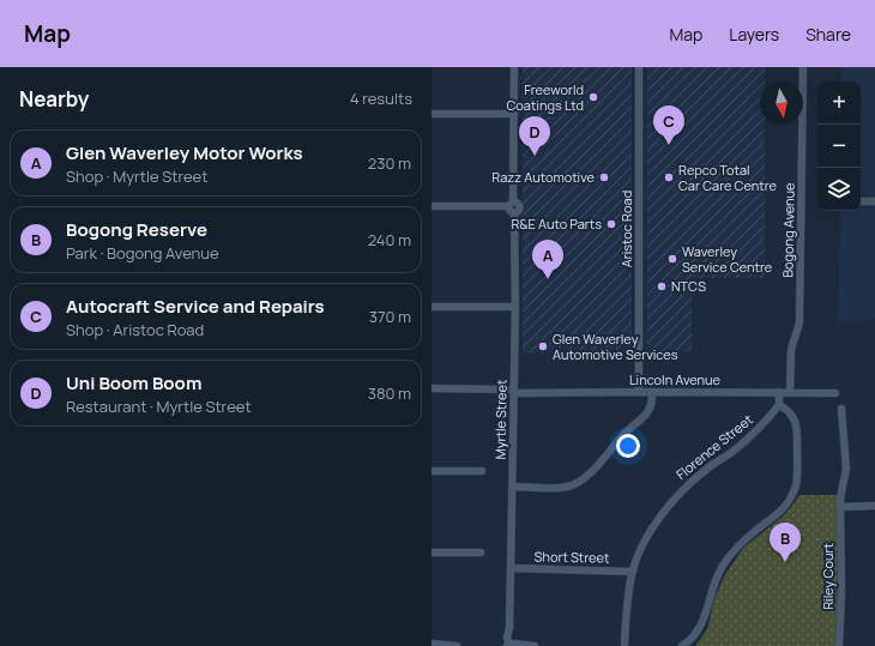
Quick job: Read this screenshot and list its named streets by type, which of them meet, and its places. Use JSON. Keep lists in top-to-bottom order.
{
  "streets": {
    "street": [
      "Aristoc Road",
      "Bogong Avenue",
      "Lincoln Avenue",
      "Myrtle Street",
      "Florence Street",
      "Short Street",
      "Riley Court"
    ]
  },
  "crossings": [
    ["Aristoc Road", "Lincoln Avenue"],
    ["Bogong Avenue", "Lincoln Avenue"],
    ["Lincoln Avenue", "Myrtle Street"],
    ["Myrtle Street", "Short Street"],
    ["Florence Street", "Short Street"]
  ],
  "places": [
    "Freeworld Coatings Ltd",
    "Razz Automotive",
    "Repco Total Car Care Centre",
    "R&E Auto Parts",
    "Waverley Service Centre",
    "NTCS",
    "Glen Waverley Automotive Services"
  ],
  "north": "bottom",
  "page": {
    "header": "Map",
    "nav": ["Map", "Layers", "Share"],
    "heading": ["Nearby", "4 results"],
    "map_buttons": ["+", "−"],
    "pins": [
      "C",
      "D",
      "A",
      "B"
    ],
    "list": [
      {
        "mark": "A",
        "name": "Glen Waverley Motor Works",
        "note": "Shop · Myrtle Street",
        "value": "230 m"
      },
      {
        "mark": "B",
        "name": "Bogong Reserve",
        "note": "Park · Bogong Avenue",
        "value": "240 m"
      },
      {
        "mark": "C",
        "name": "Autocraft Service and Repairs",
        "note": "Shop · Aristoc Road",
        "value": "370 m"
      },
      {
        "mark": "D",
        "name": "Uni Boom Boom",
        "note": "Restaurant · Myrtle Street",
        "value": "380 m"
      }
    ]
  }
}
